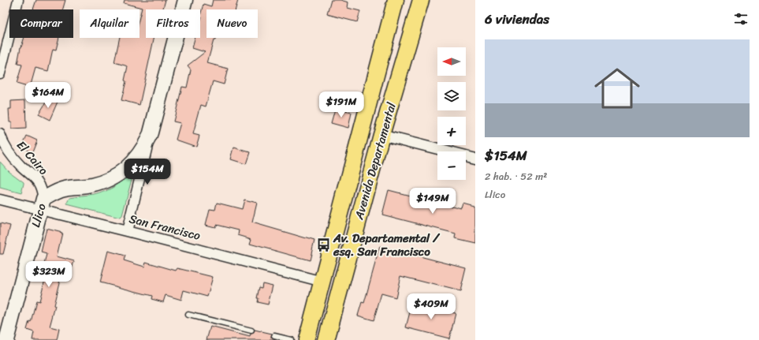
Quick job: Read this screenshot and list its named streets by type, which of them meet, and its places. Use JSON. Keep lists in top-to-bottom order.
{
  "streets": {
    "main road": ["Avenida Departamental"],
    "street": ["El Cairo", "Llico", "San Francisco"]
  },
  "crossings": [
    ["El Cairo", "Llico"],
    ["El Cairo", "San Francisco"],
    ["Avenida Departamental", "San Francisco"],
    ["Llico", "San Francisco"]
  ],
  "places": {
    "bus stop": ["Av. Departamental / esq. San Francisco"]
  },
  "north": "left",
  "page": {
    "heading": "6 viviendas",
    "chip": [
      "Comprar",
      "Alquilar",
      "Filtros",
      "Nuevo"
    ],
    "list": [
      {
        "name": "$154M",
        "note": "2 hab. · 52 m² · Llico"
      }
    ],
    "map_buttons": ["+", "−"],
    "price": [
      "$164M",
      "$191M",
      "$154M",
      "$149M",
      "$323M",
      "$409M"
    ]
  }
}
